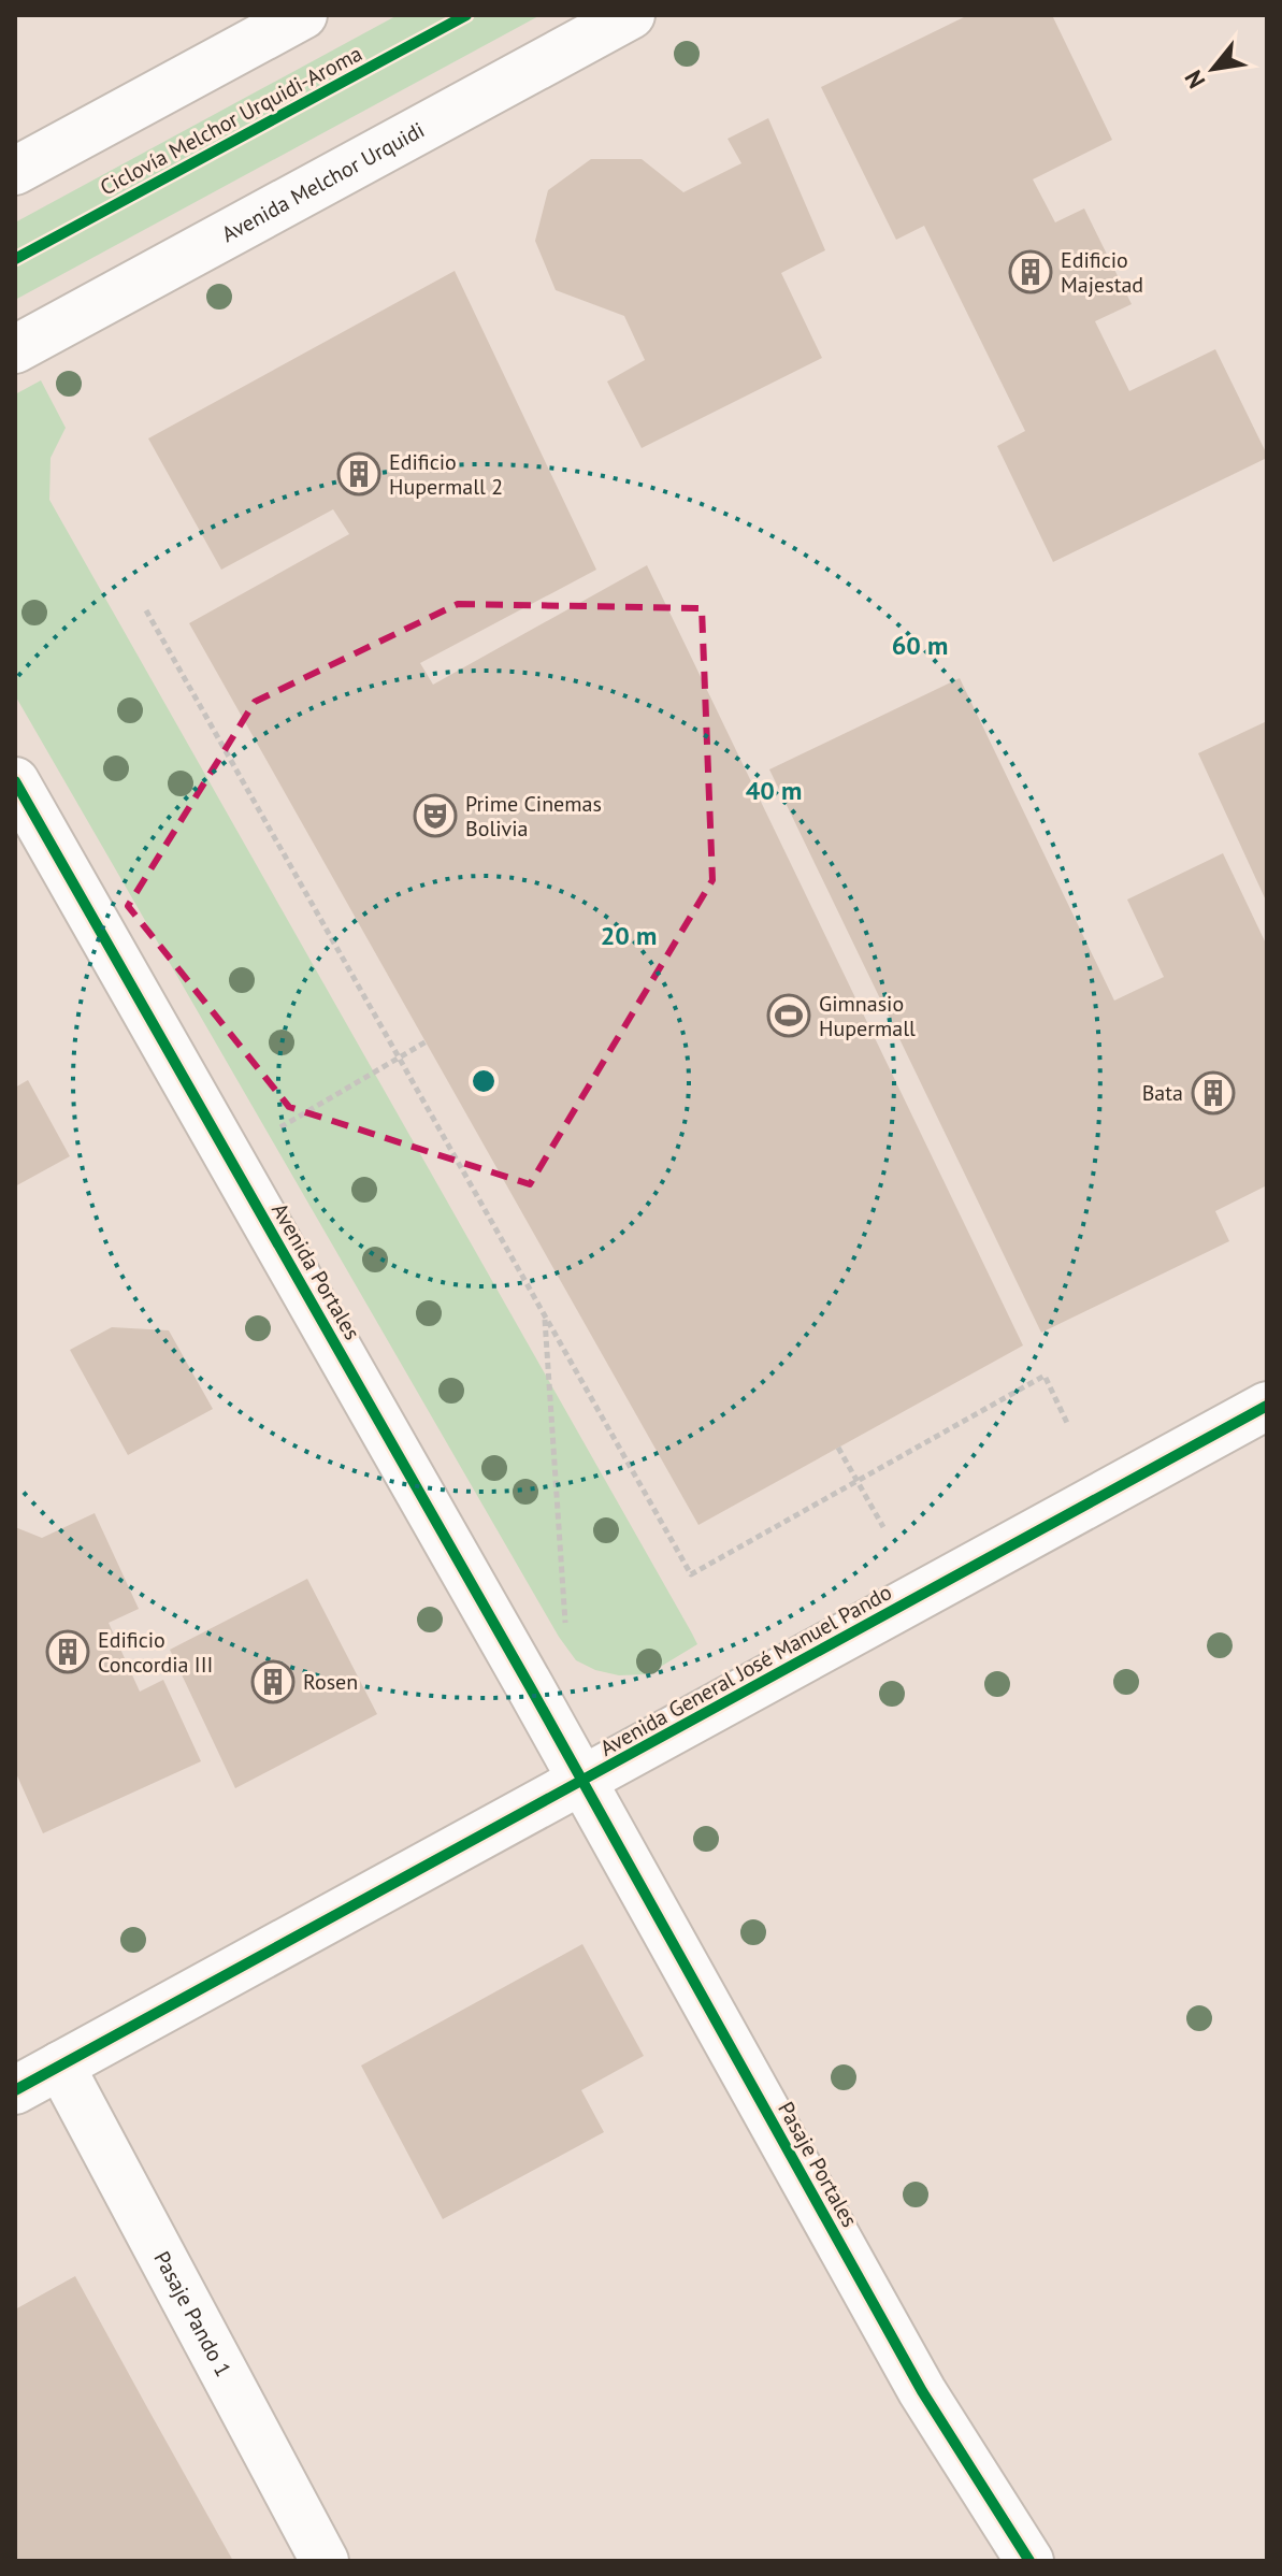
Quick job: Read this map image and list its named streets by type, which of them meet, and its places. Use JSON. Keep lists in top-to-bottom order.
{
  "streets": {
    "street": [
      "Avenida Melchor Urquidi",
      "Avenida Portales",
      "Avenida General José Manuel Pando",
      "Pasaje Portales",
      "Pasaje Pando 1"
    ],
    "cycle path": ["Ciclovía Melchor Urquidi-Aroma"]
  },
  "crossings": [
    ["Avenida Portales", "Avenida General José Manuel Pando"],
    ["Avenida Portales", "Pasaje Portales"],
    ["Avenida General José Manuel Pando", "Pasaje Portales"],
    ["Avenida General José Manuel Pando", "Pasaje Pando 1"]
  ],
  "places": {
    "building": [
      "Edificio Majestad",
      "Edificio Hupermall 2",
      "Bata",
      "Edificio Concordia III",
      "Rosen"
    ],
    "theatre": ["Prime Cinemas Bolivia"],
    "sports": ["Gimnasio Hupermall"]
  },
  "north": "bottom left",
  "rings": ["60 m", "40 m", "20 m"]
}
